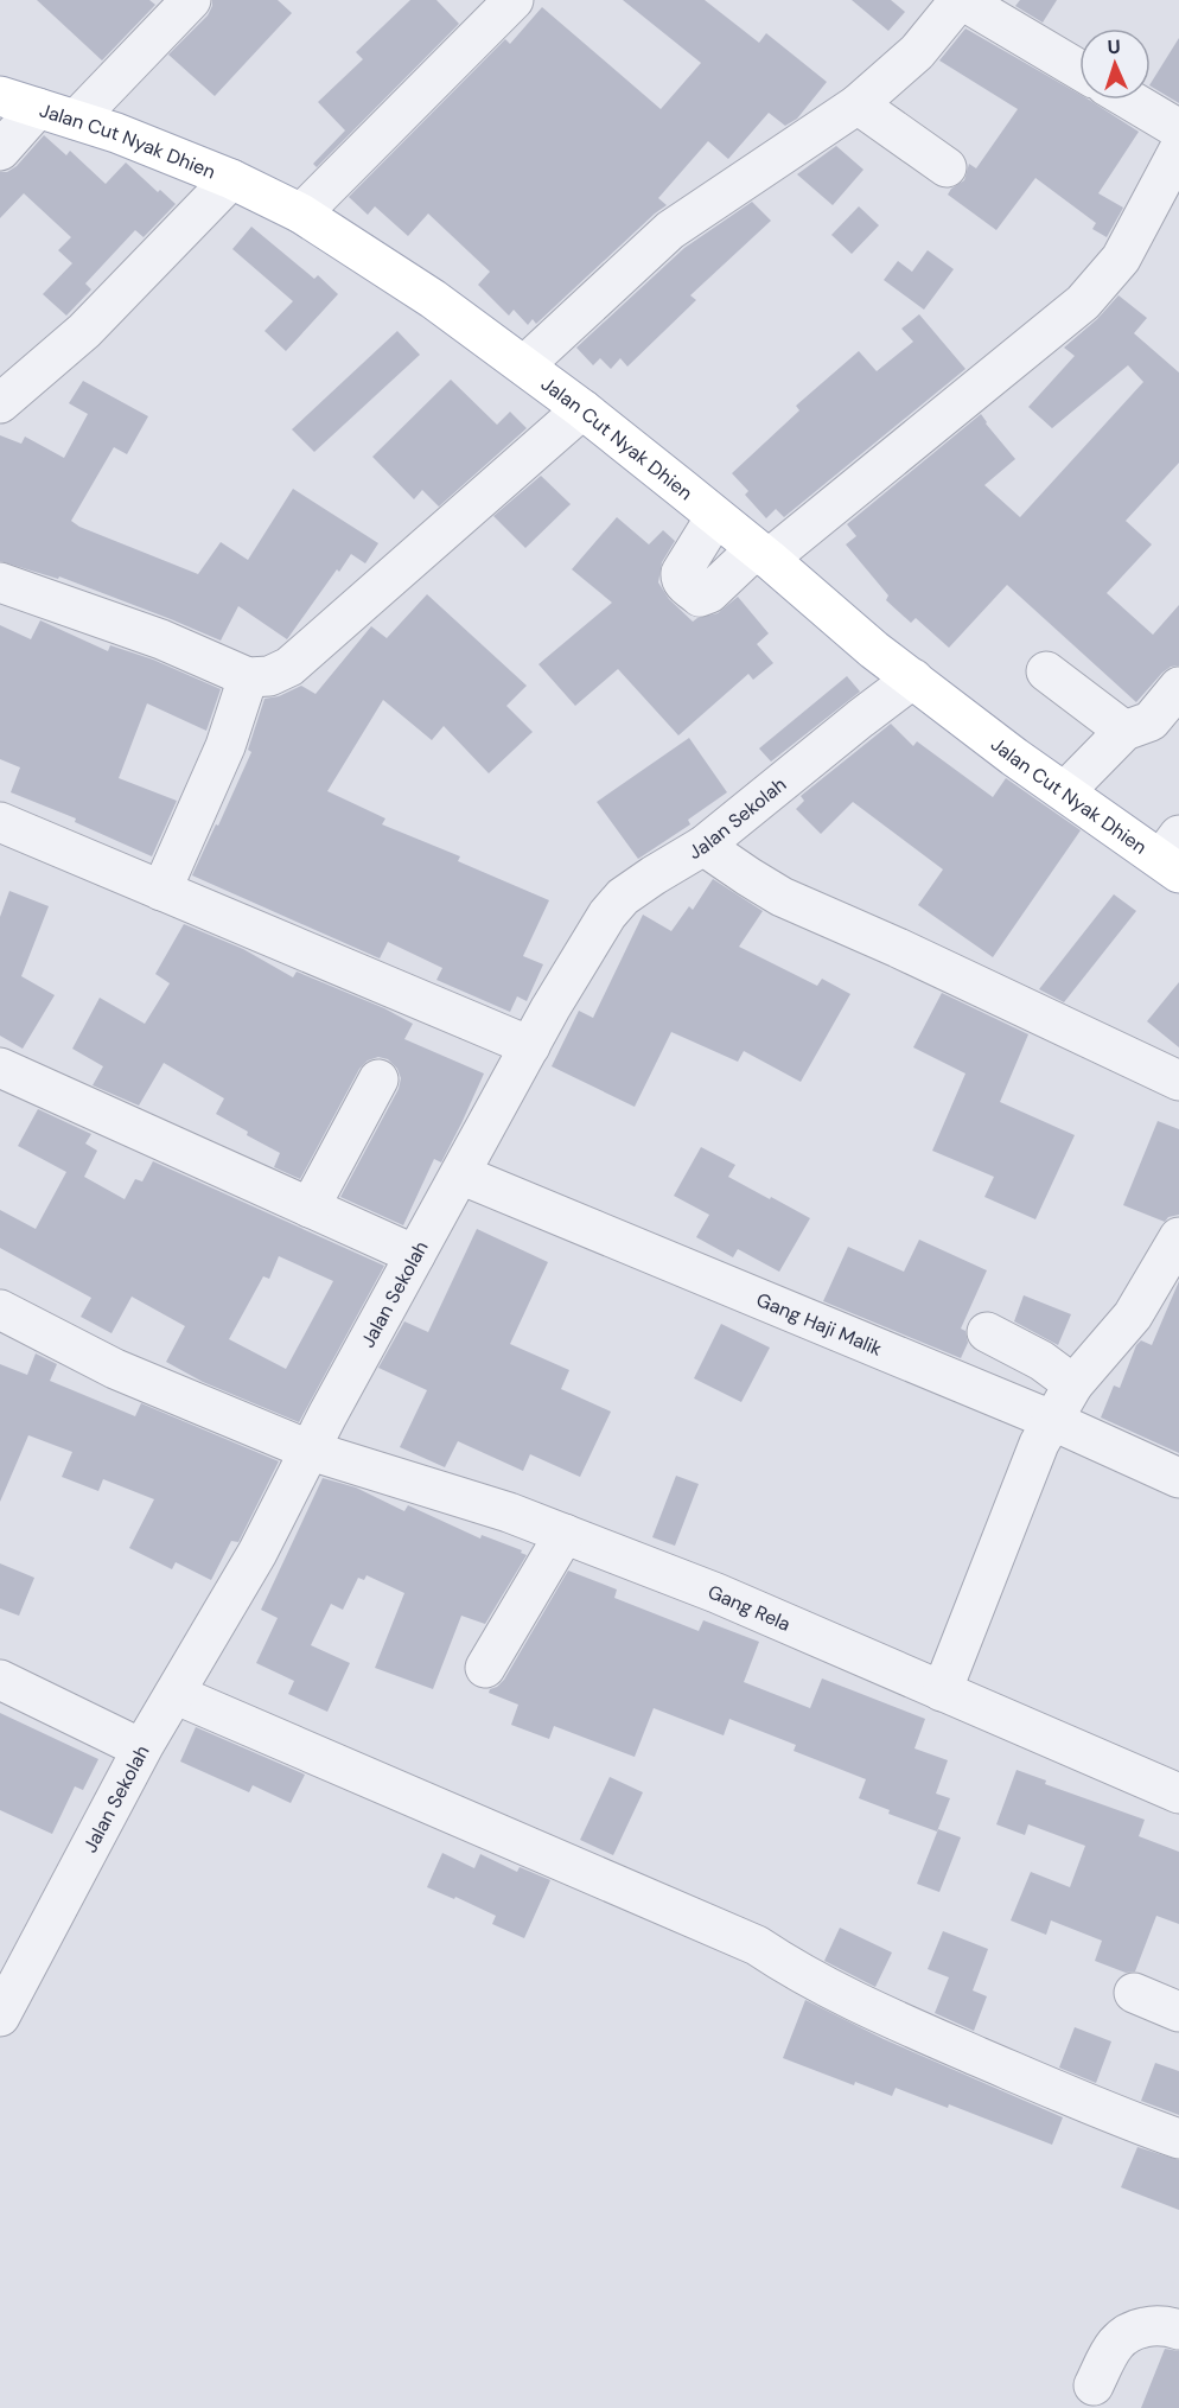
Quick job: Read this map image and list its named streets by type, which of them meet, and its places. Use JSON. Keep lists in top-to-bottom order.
{
  "streets": {
    "main road": ["Jalan Cut Nyak Dhien"],
    "street": ["Jalan Sekolah", "Gang Haji Malik", "Gang Rela"]
  },
  "crossings": [
    ["Jalan Cut Nyak Dhien", "Jalan Sekolah"],
    ["Jalan Sekolah", "Gang Haji Malik"],
    ["Jalan Sekolah", "Gang Rela"]
  ],
  "north": "top"
}
